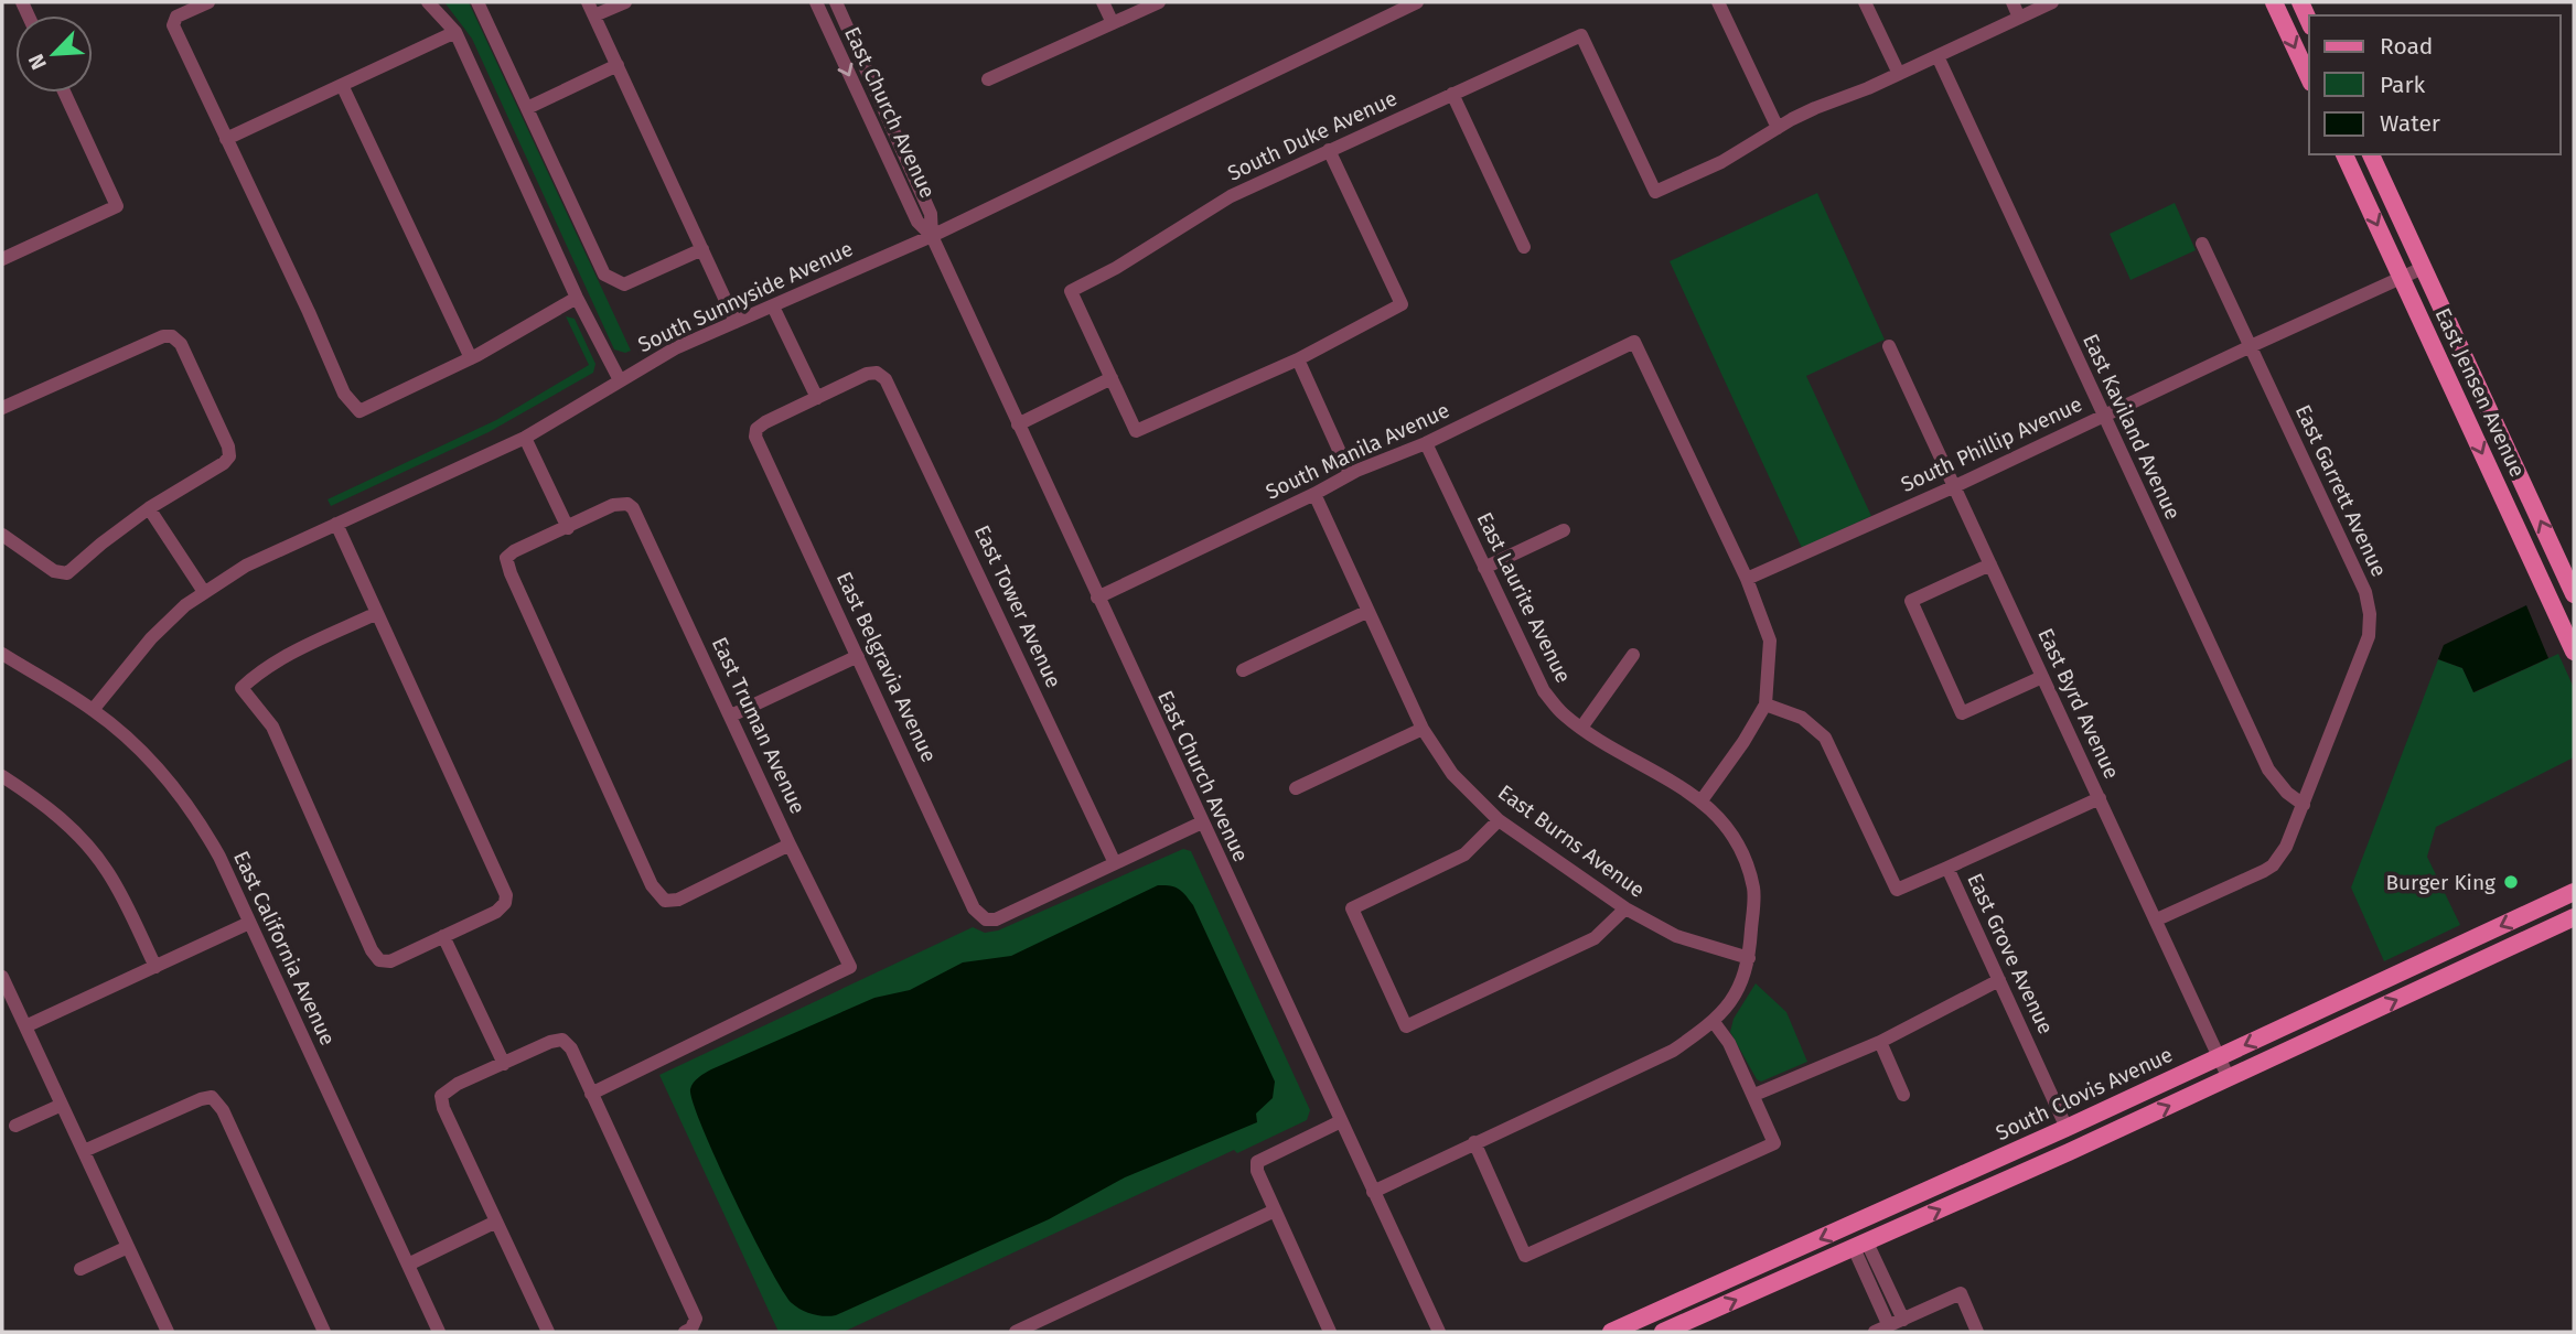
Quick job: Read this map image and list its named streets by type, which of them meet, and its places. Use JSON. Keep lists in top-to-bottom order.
{
  "streets": {
    "main road": ["East Jensen Avenue", "South Clovis Avenue"],
    "street": [
      "East Church Avenue",
      "South Duke Avenue",
      "South Sunnyside Avenue",
      "East Kaviland Avenue",
      "South Phillip Avenue",
      "South Manila Avenue",
      "East Garrett Avenue",
      "East Laurite Avenue",
      "East Tower Avenue",
      "East Belgravia Avenue",
      "East Byrd Avenue",
      "East Truman Avenue",
      "East Burns Avenue",
      "East California Avenue",
      "East Grove Avenue"
    ]
  },
  "crossings": [
    ["East Church Avenue", "South Sunnyside Avenue"],
    ["East Church Avenue", "South Manila Avenue"],
    ["East Church Avenue", "East Laurite Avenue"],
    ["South Sunnyside Avenue", "East California Avenue"],
    ["East Jensen Avenue", "South Phillip Avenue"],
    ["East Kaviland Avenue", "South Phillip Avenue"],
    ["East Kaviland Avenue", "East Garrett Avenue"],
    ["South Phillip Avenue", "South Manila Avenue"],
    ["South Phillip Avenue", "East Garrett Avenue"],
    ["South Phillip Avenue", "East Byrd Avenue"],
    ["South Manila Avenue", "East Laurite Avenue"],
    ["South Manila Avenue", "East Burns Avenue"],
    ["East Garrett Avenue", "East Byrd Avenue"],
    ["East Laurite Avenue", "East Burns Avenue"],
    ["East Tower Avenue", "East Belgravia Avenue"],
    ["East Byrd Avenue", "South Clovis Avenue"],
    ["East Grove Avenue", "South Clovis Avenue"]
  ],
  "places": ["Burger King"],
  "legend": ["Road", "Park", "Water"],
  "north": "bottom left"
}
